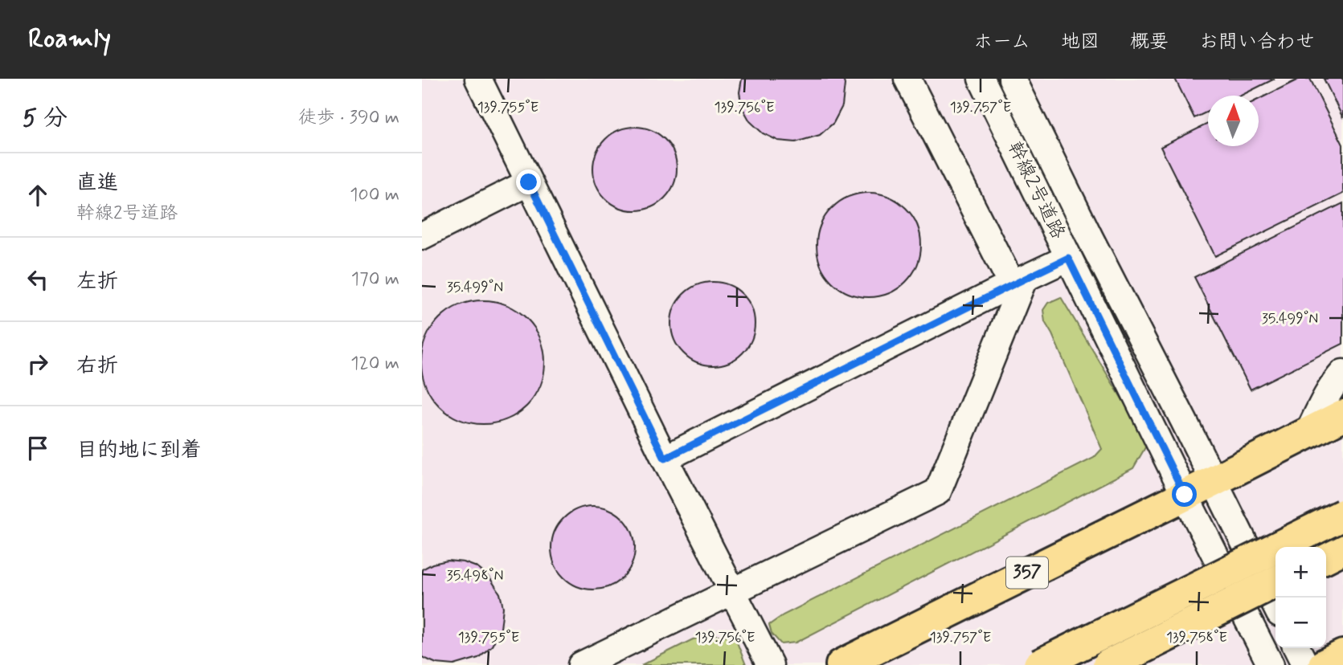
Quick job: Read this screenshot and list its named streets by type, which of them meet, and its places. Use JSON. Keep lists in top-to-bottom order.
{
  "streets": {
    "highway": ["357"],
    "street": ["幹線2号道路"]
  },
  "crossings": [
    ["幹線2号道路", "357"]
  ],
  "north": "top",
  "page": {
    "header": "Roamly",
    "nav": [
      "ホーム",
      "地図",
      "概要",
      "お問い合わせ"
    ],
    "heading": ["5 分", "徒歩 · 390 m"],
    "list": [
      ["直進", "幹線2号道路", "100 m"],
      ["左折", "170 m"],
      ["右折", "120 m"],
      "目的地に到着"
    ],
    "map_buttons": ["+", "−"]
  },
  "coordinates": [
    "139.755°E",
    "139.756°E",
    "139.757°E",
    "35.499°N",
    "35.498°N",
    "139.758°E"
  ]
}
